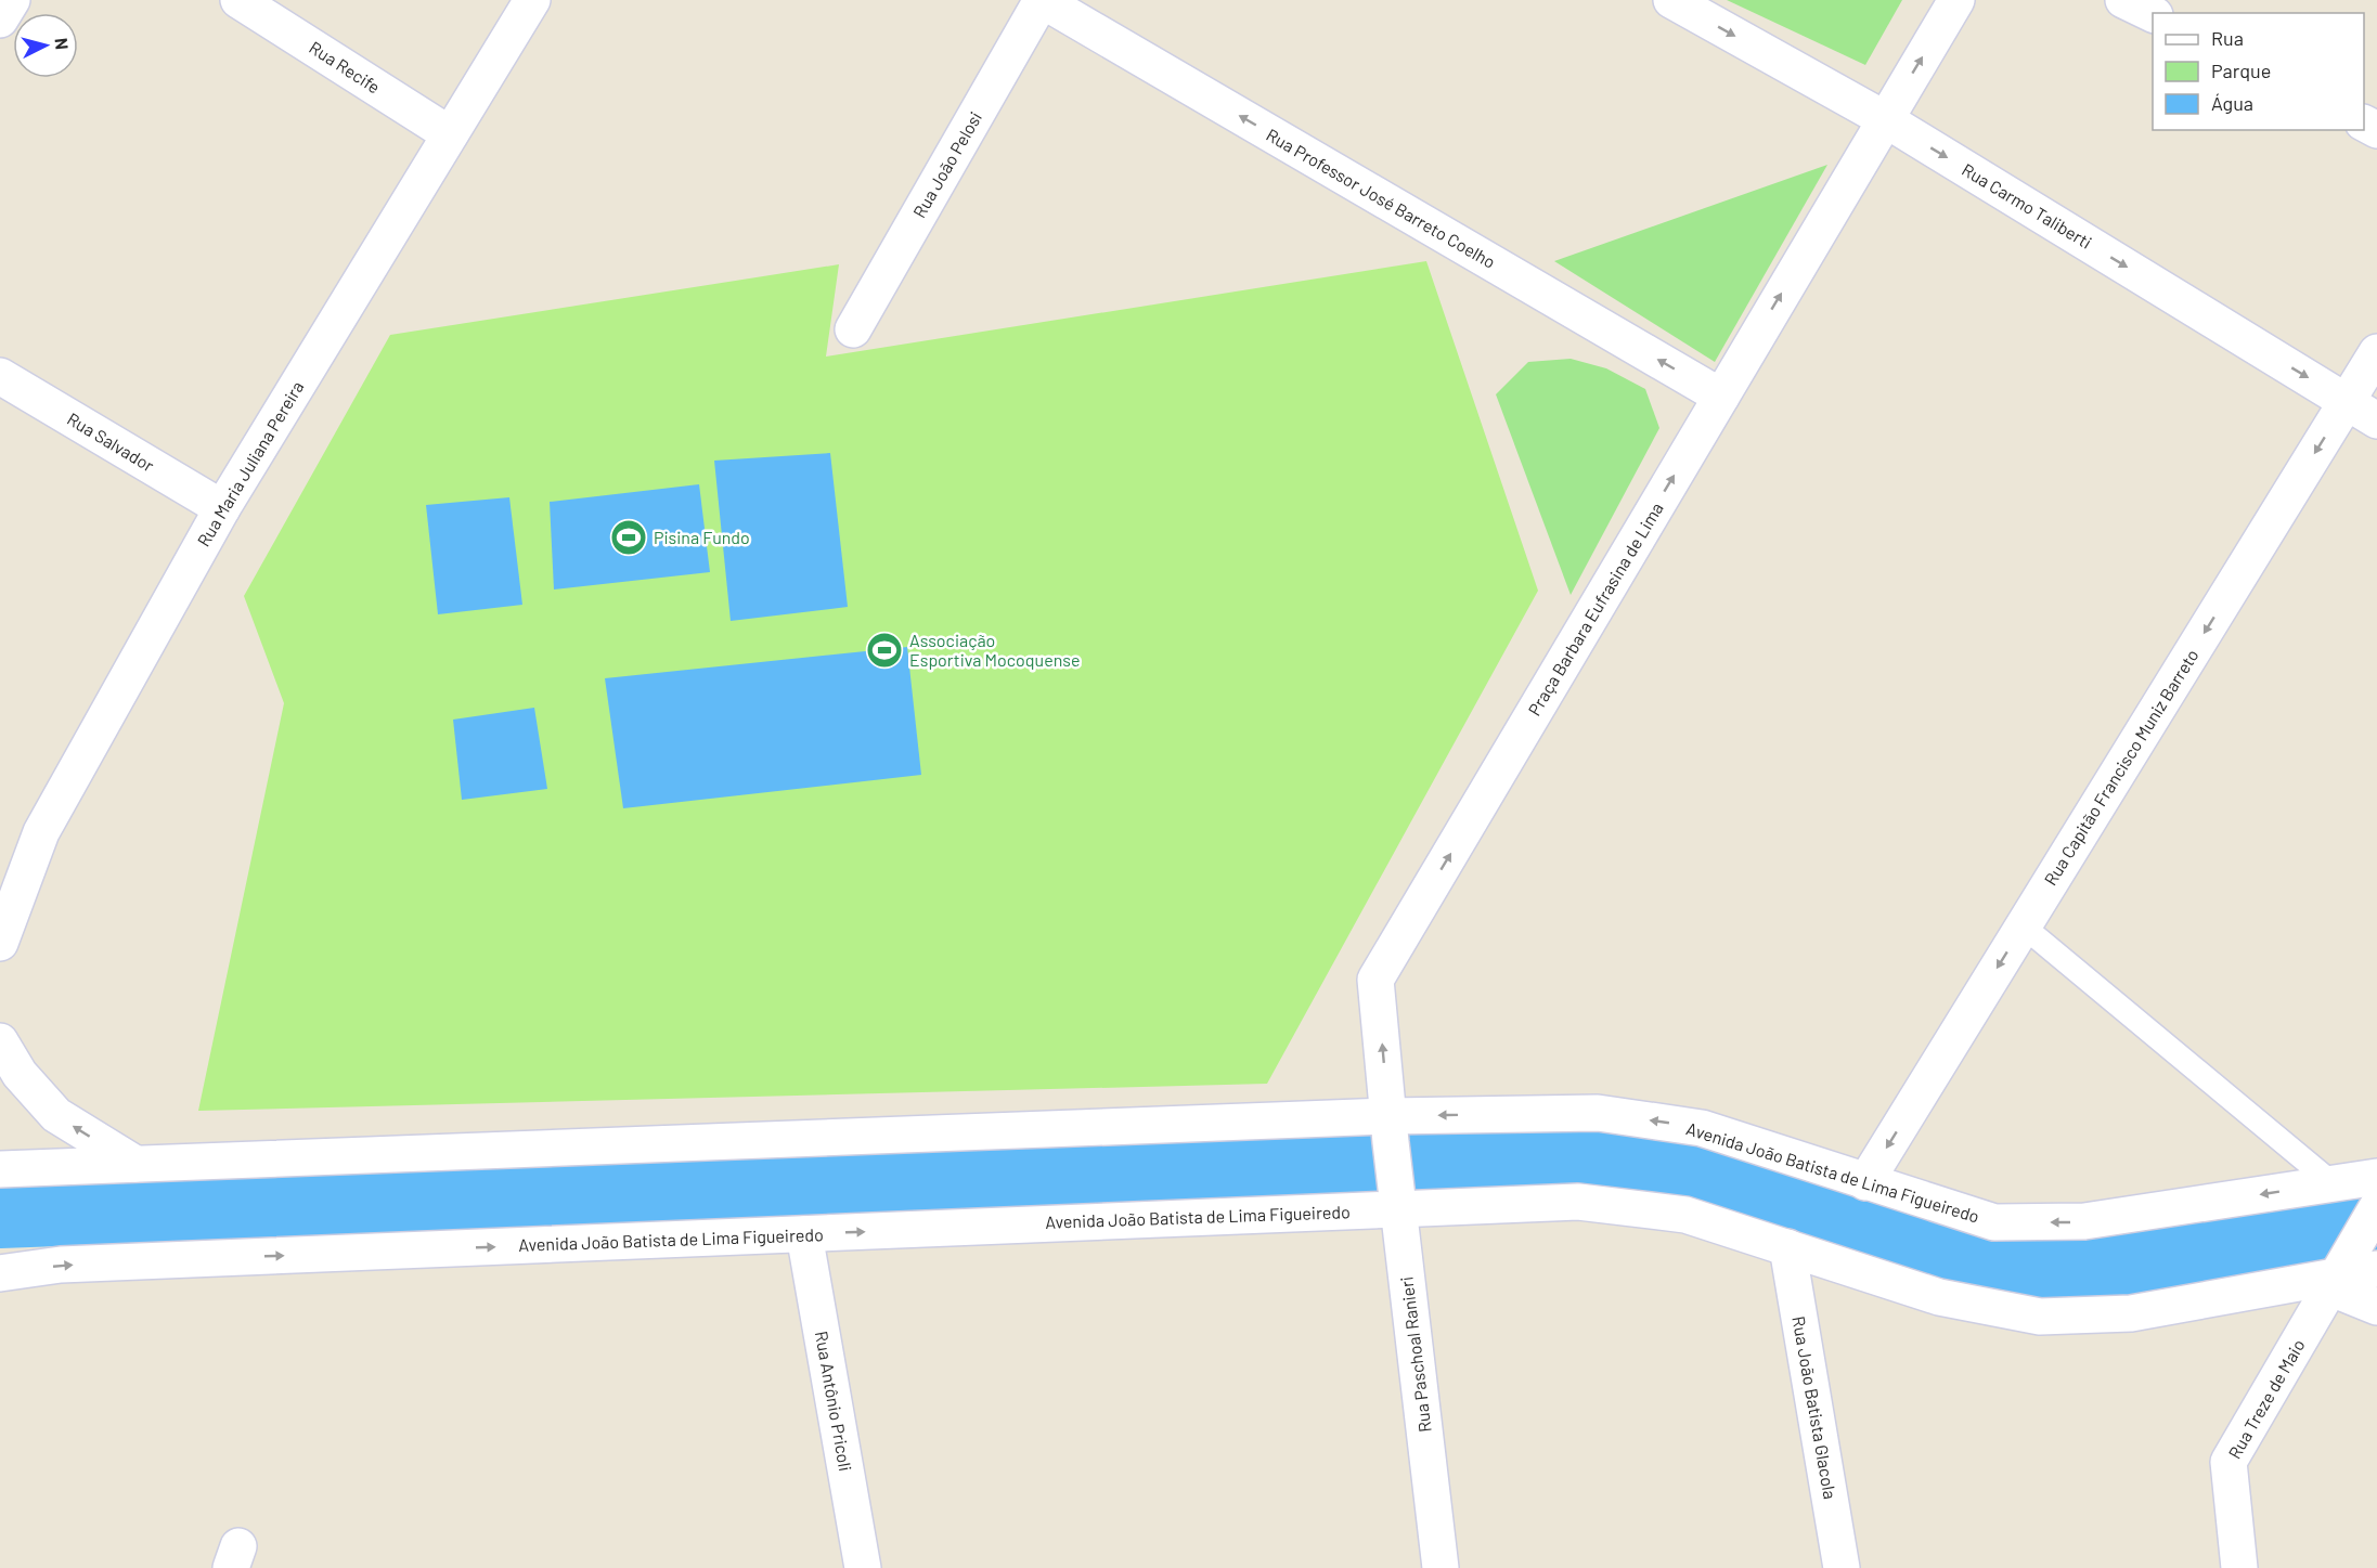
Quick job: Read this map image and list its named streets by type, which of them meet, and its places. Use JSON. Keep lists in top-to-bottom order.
{
  "streets": {
    "main road": [
      "Rua Recife",
      "Rua João Pelosi",
      "Rua Professor José Barreto Coelho",
      "Rua Carmo Taliberti",
      "Rua Salvador",
      "Rua Maria Juliana Pereira",
      "Praça Barbara Eufrasina de Lima",
      "Rua Capitão Francisco Muniz Barreto",
      "Avenida João Batista de Lima Figueiredo",
      "Rua Paschoal Ranieri",
      "Rua Treze de Maio",
      "Rua Antônio Pricoli",
      "Rua João Batista Glacola"
    ]
  },
  "crossings": [
    ["Rua Recife", "Rua Maria Juliana Pereira"],
    ["Rua João Pelosi", "Rua Professor José Barreto Coelho"],
    ["Rua Professor José Barreto Coelho", "Praça Barbara Eufrasina de Lima"],
    ["Rua Carmo Taliberti", "Praça Barbara Eufrasina de Lima"],
    ["Rua Carmo Taliberti", "Rua Capitão Francisco Muniz Barreto"],
    ["Rua Salvador", "Rua Maria Juliana Pereira"],
    ["Praça Barbara Eufrasina de Lima", "Avenida João Batista de Lima Figueiredo"],
    ["Praça Barbara Eufrasina de Lima", "Rua Paschoal Ranieri"],
    ["Rua Capitão Francisco Muniz Barreto", "Avenida João Batista de Lima Figueiredo"],
    ["Avenida João Batista de Lima Figueiredo", "Rua Paschoal Ranieri"],
    ["Avenida João Batista de Lima Figueiredo", "Rua Treze de Maio"],
    ["Avenida João Batista de Lima Figueiredo", "Rua Antônio Pricoli"],
    ["Avenida João Batista de Lima Figueiredo", "Rua João Batista Glacola"]
  ],
  "one_way": [
    "Rua Professor José Barreto Coelho",
    "Rua Carmo Taliberti",
    "Praça Barbara Eufrasina de Lima",
    "Rua Capitão Francisco Muniz Barreto"
  ],
  "places": {
    "sports": ["Pisina Fundo", "Associação Esportiva Mocoquense"]
  },
  "legend": ["Rua", "Parque", "Água"],
  "north": "right"
}
